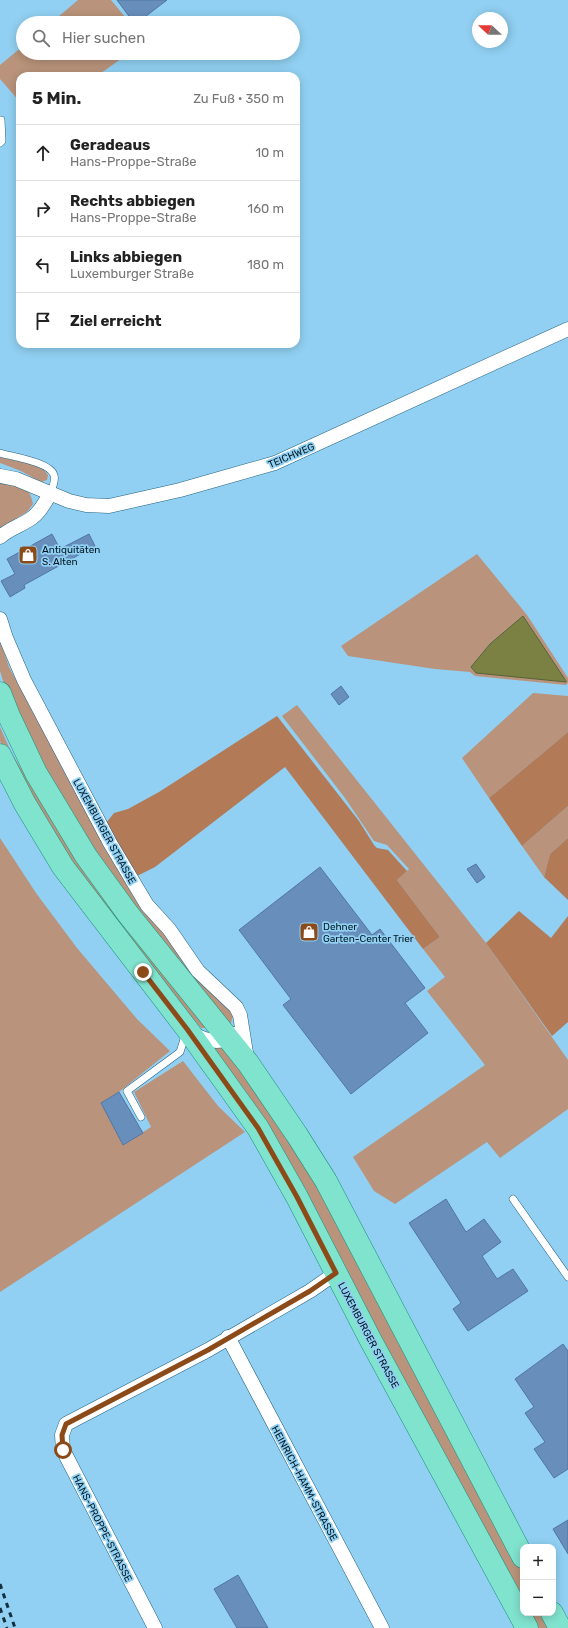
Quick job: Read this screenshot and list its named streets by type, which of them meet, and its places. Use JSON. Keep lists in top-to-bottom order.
{
  "streets": {
    "main road": ["LUXEMBURGER STRASSE"],
    "street": ["TEICHWEG", "HEINRICH-HAMM-STRASSE", "HANS-PROPPE-STRASSE"]
  },
  "crossings": [
    ["LUXEMBURGER STRASSE", "HANS-PROPPE-STRASSE"],
    ["HEINRICH-HAMM-STRASSE", "HANS-PROPPE-STRASSE"]
  ],
  "places": {
    "shop": ["Antiquitäten S. Alten", "Dehner Garten-Center Trier"]
  },
  "north": "left",
  "page": {
    "search": "Hier suchen",
    "heading": ["5 Min.", "Zu Fuß · 350 m"],
    "list": [
      ["Geradeaus", "Hans-Proppe-Straße", "10 m"],
      ["Rechts abbiegen", "Hans-Proppe-Straße", "160 m"],
      ["Links abbiegen", "Luxemburger Straße", "180 m"],
      "Ziel erreicht"
    ],
    "map_buttons": ["+", "−"]
  }
}
